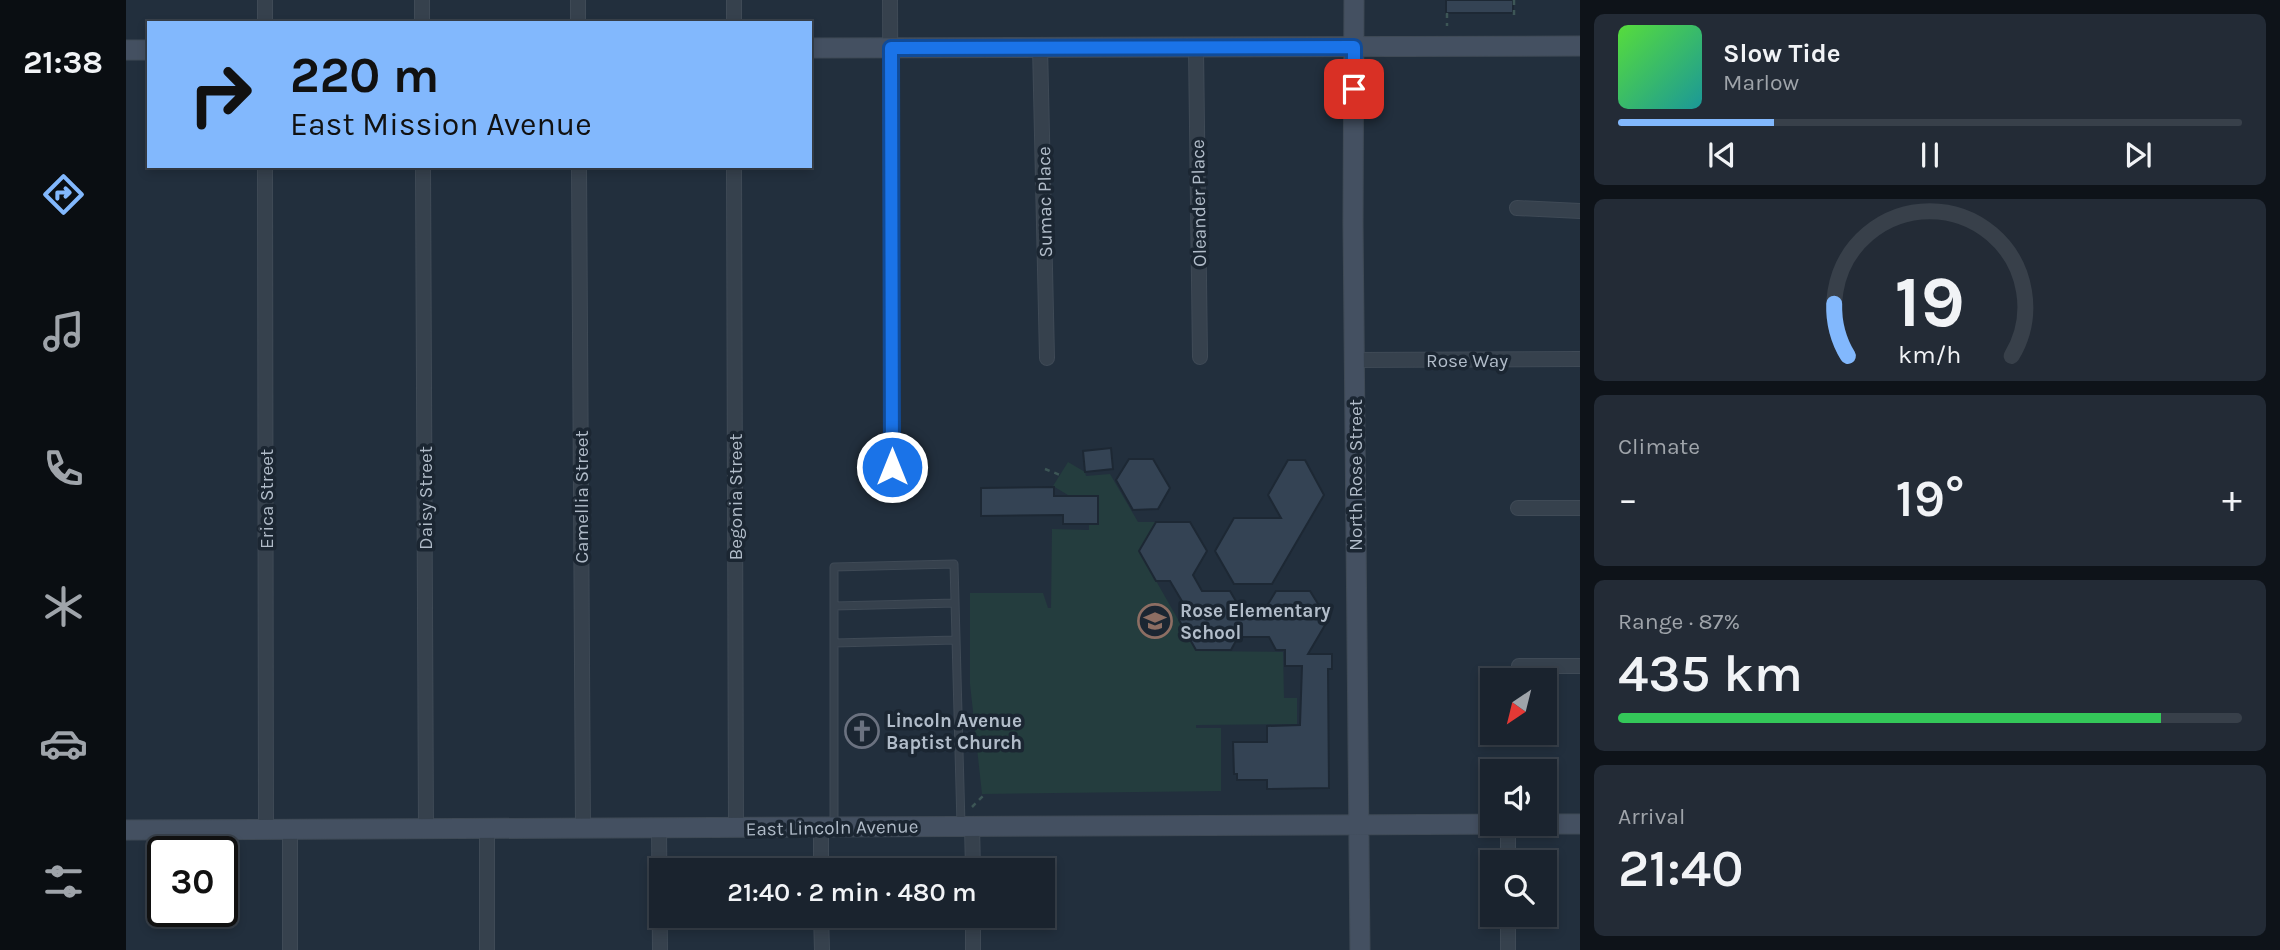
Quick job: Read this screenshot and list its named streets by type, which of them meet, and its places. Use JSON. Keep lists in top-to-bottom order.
{
  "streets": {
    "main road": ["North Rose Street", "East Lincoln Avenue"],
    "street": [
      "Sumac Place",
      "Oleander Place",
      "Rose Way",
      "Camellia Street",
      "Begonia Street",
      "Daisy Street",
      "Erica Street"
    ]
  },
  "crossings": [
    ["Rose Way", "North Rose Street"],
    ["North Rose Street", "East Lincoln Avenue"],
    ["Camellia Street", "East Lincoln Avenue"],
    ["Begonia Street", "East Lincoln Avenue"],
    ["Daisy Street", "East Lincoln Avenue"],
    ["Erica Street", "East Lincoln Avenue"]
  ],
  "places": {
    "school or university": ["Rose Elementary School"],
    "church": ["Lincoln Avenue Baptist Church"]
  },
  "north": "bottom left",
  "page": {
    "tabs": "21:38",
    "turn": ["220 m", "East Mission Avenue"],
    "song": ["Slow Tide", "Marlow"],
    "tile": [
      "Climate",
      ["Range · 87%", "435 km"],
      ["Arrival", "21:40"]
    ],
    "heat": ["−", "19°", "+"],
    "limit": "30",
    "trip": "21:40 · 2 min · 480 m",
    "gauge": ["19", "km/h"]
  }
}
